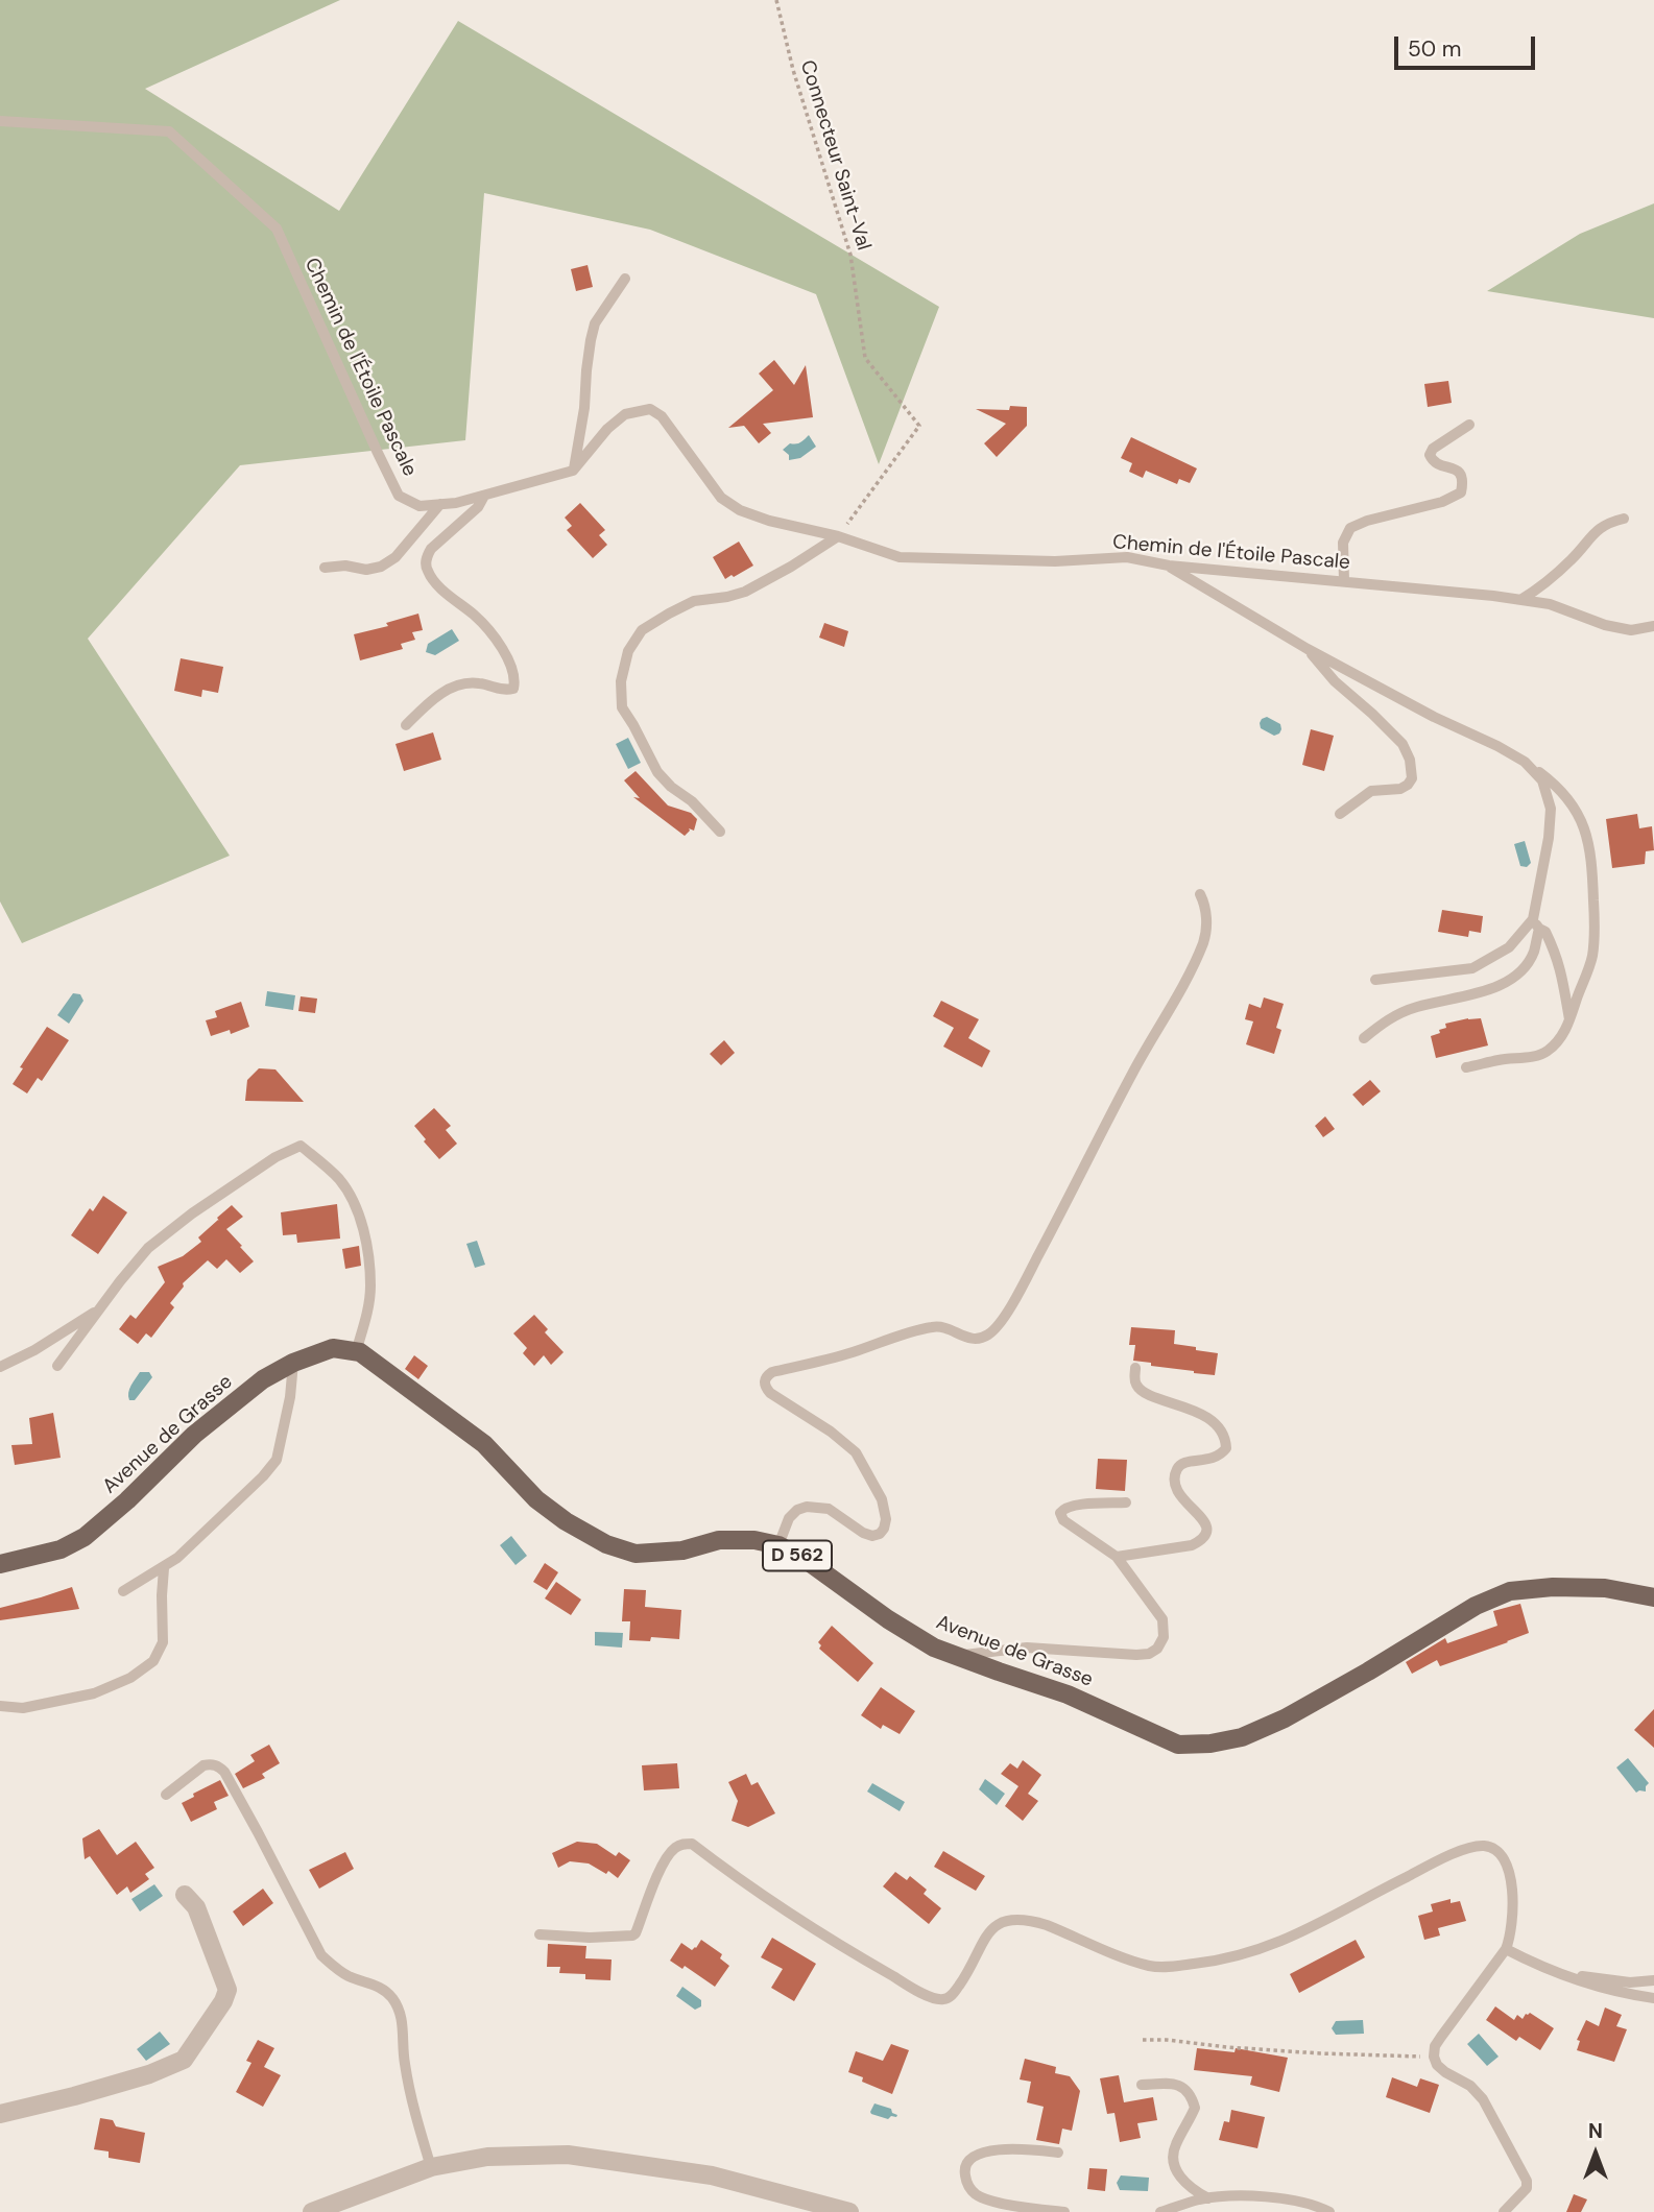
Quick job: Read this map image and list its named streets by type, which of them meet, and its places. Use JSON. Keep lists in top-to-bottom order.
{
  "streets": {
    "main road": ["Avenue de Grasse", "D 562"],
    "lane": ["Chemin de l'Étoile Pascale"],
    "path": ["Connecteur Saint-Val"]
  },
  "crossings": [
    ["Connecteur Saint-Val", "Chemin de l'Étoile Pascale"]
  ],
  "scale_bar": "50 m",
  "north": "top"
}
